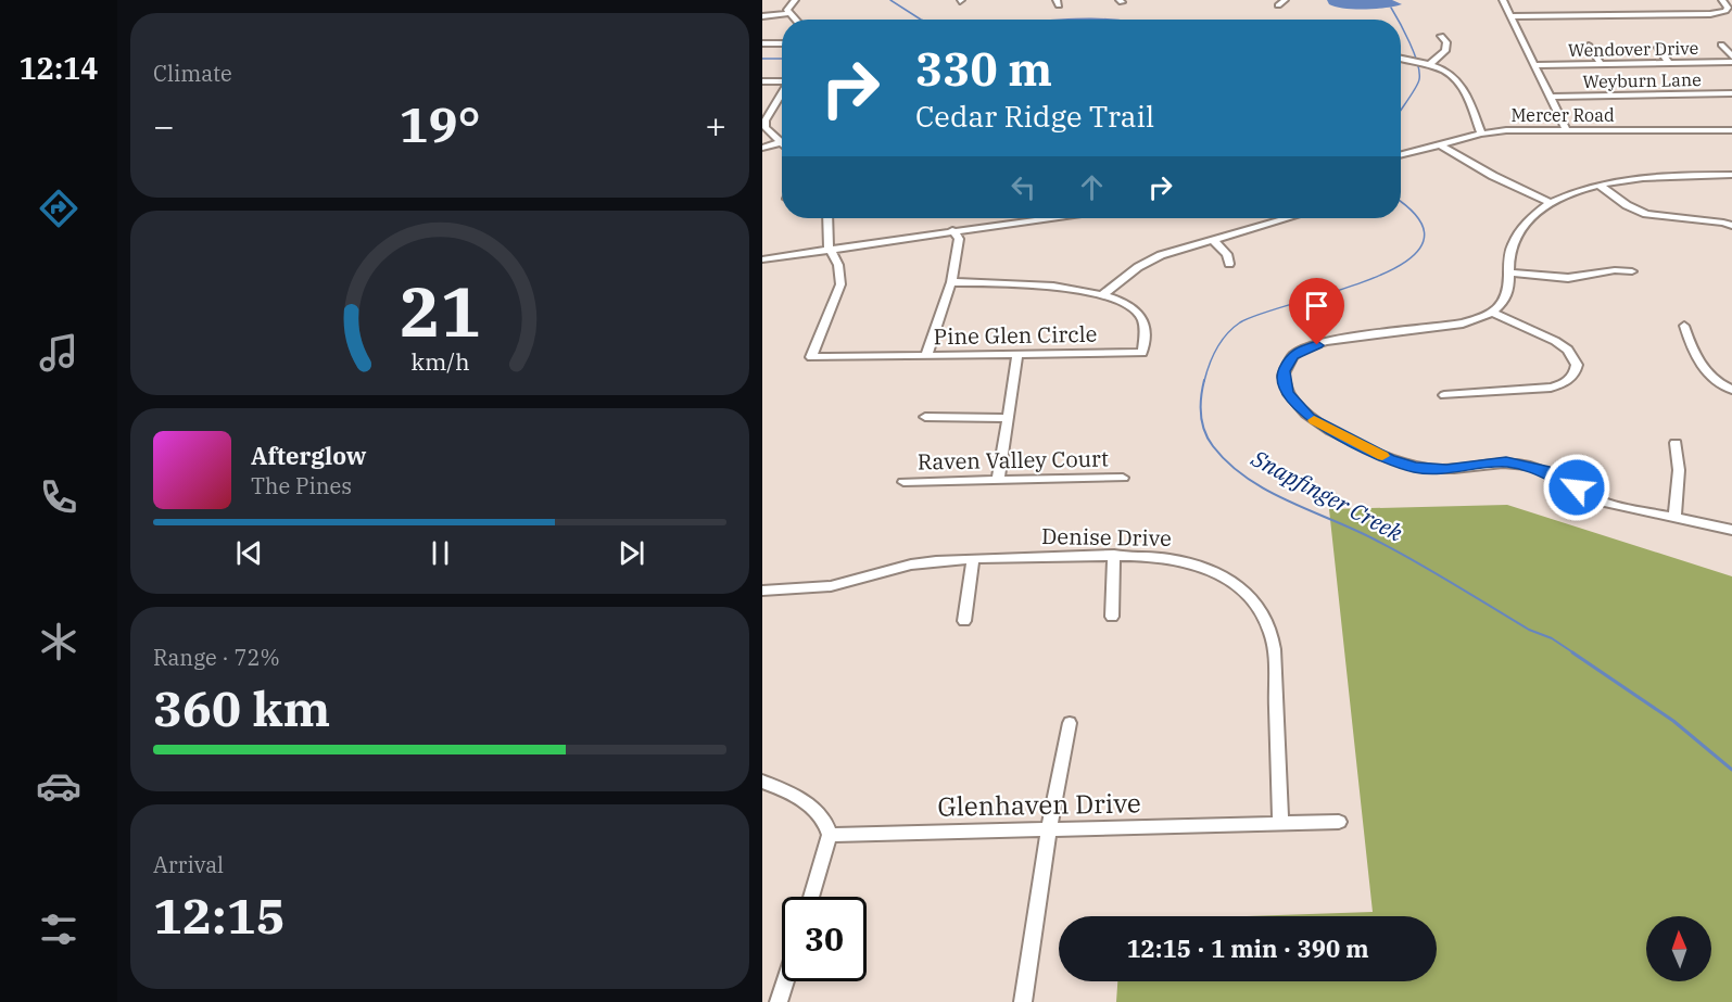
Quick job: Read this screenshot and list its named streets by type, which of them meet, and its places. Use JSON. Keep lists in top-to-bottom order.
{
  "streets": {
    "street": [
      "Wendover Drive",
      "Weyburn Lane",
      "Mercer Road",
      "Pine Glen Circle",
      "Raven Valley Court",
      "Denise Drive",
      "Glenhaven Drive"
    ]
  },
  "crossings": [
    ["Denise Drive", "Glenhaven Drive"]
  ],
  "water": ["Snapfinger Creek"],
  "north": "top",
  "page": {
    "tabs": "12:14",
    "tile": [
      "Climate",
      ["Range · 72%", "360 km"],
      ["Arrival", "12:15"]
    ],
    "turn": ["330 m", "Cedar Ridge Trail"],
    "heat": ["−", "19°", "+"],
    "song": ["Afterglow", "The Pines"],
    "limit": "30",
    "trip": "12:15 · 1 min · 390 m",
    "gauge": ["21", "km/h"]
  }
}
